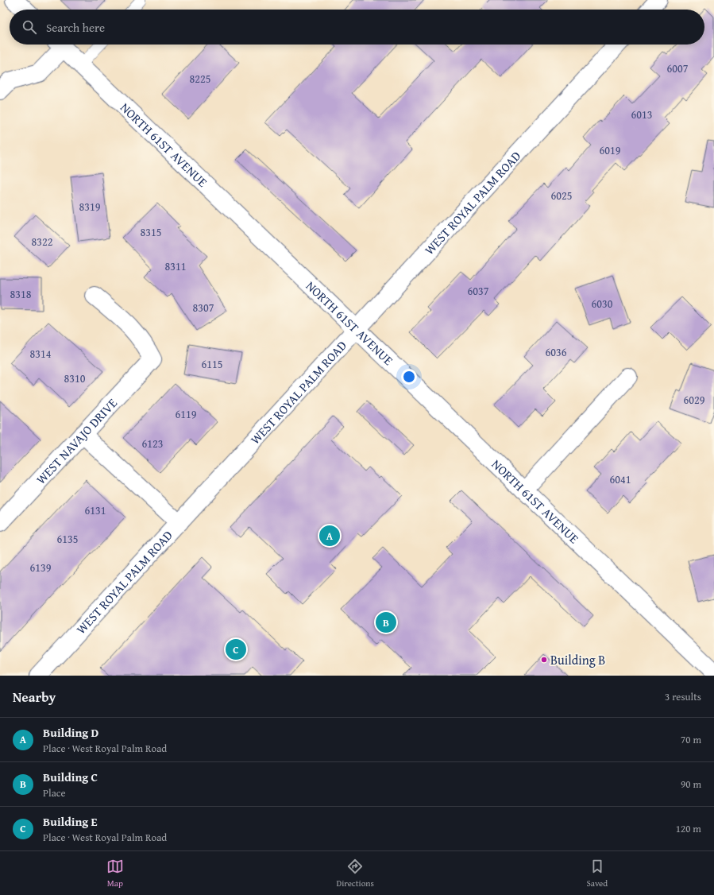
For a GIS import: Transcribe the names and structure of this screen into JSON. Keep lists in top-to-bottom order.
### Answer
{
  "streets": {
    "street": ["NORTH 61ST AVENUE", "WEST ROYAL PALM ROAD", "WEST NAVAJO DRIVE"]
  },
  "crossings": [
    ["NORTH 61ST AVENUE", "WEST ROYAL PALM ROAD"]
  ],
  "places": ["Building B"],
  "house_numbers": [
    "6007",
    "8225",
    "6013",
    "6019",
    "6025",
    "8319",
    "8315",
    "8322",
    "8311",
    "6037",
    "8318",
    "6030",
    "8307",
    "6036",
    "8314",
    "6115",
    "8310",
    "6029",
    "6119",
    "6123",
    "6041",
    "6131",
    "6135",
    "6139"
  ],
  "page": {
    "search": "Search here",
    "pins": ["A", "B", "C"],
    "heading": ["Nearby", "3 results"],
    "list": [
      {
        "mark": "A",
        "name": "Building D",
        "note": "Place · West Royal Palm Road",
        "value": "70 m"
      },
      {
        "mark": "B",
        "name": "Building C",
        "note": "Place",
        "value": "90 m"
      },
      {
        "mark": "C",
        "name": "Building E",
        "note": "Place · West Royal Palm Road",
        "value": "120 m"
      }
    ],
    "nav": ["Map", "Directions", "Saved"]
  }
}
